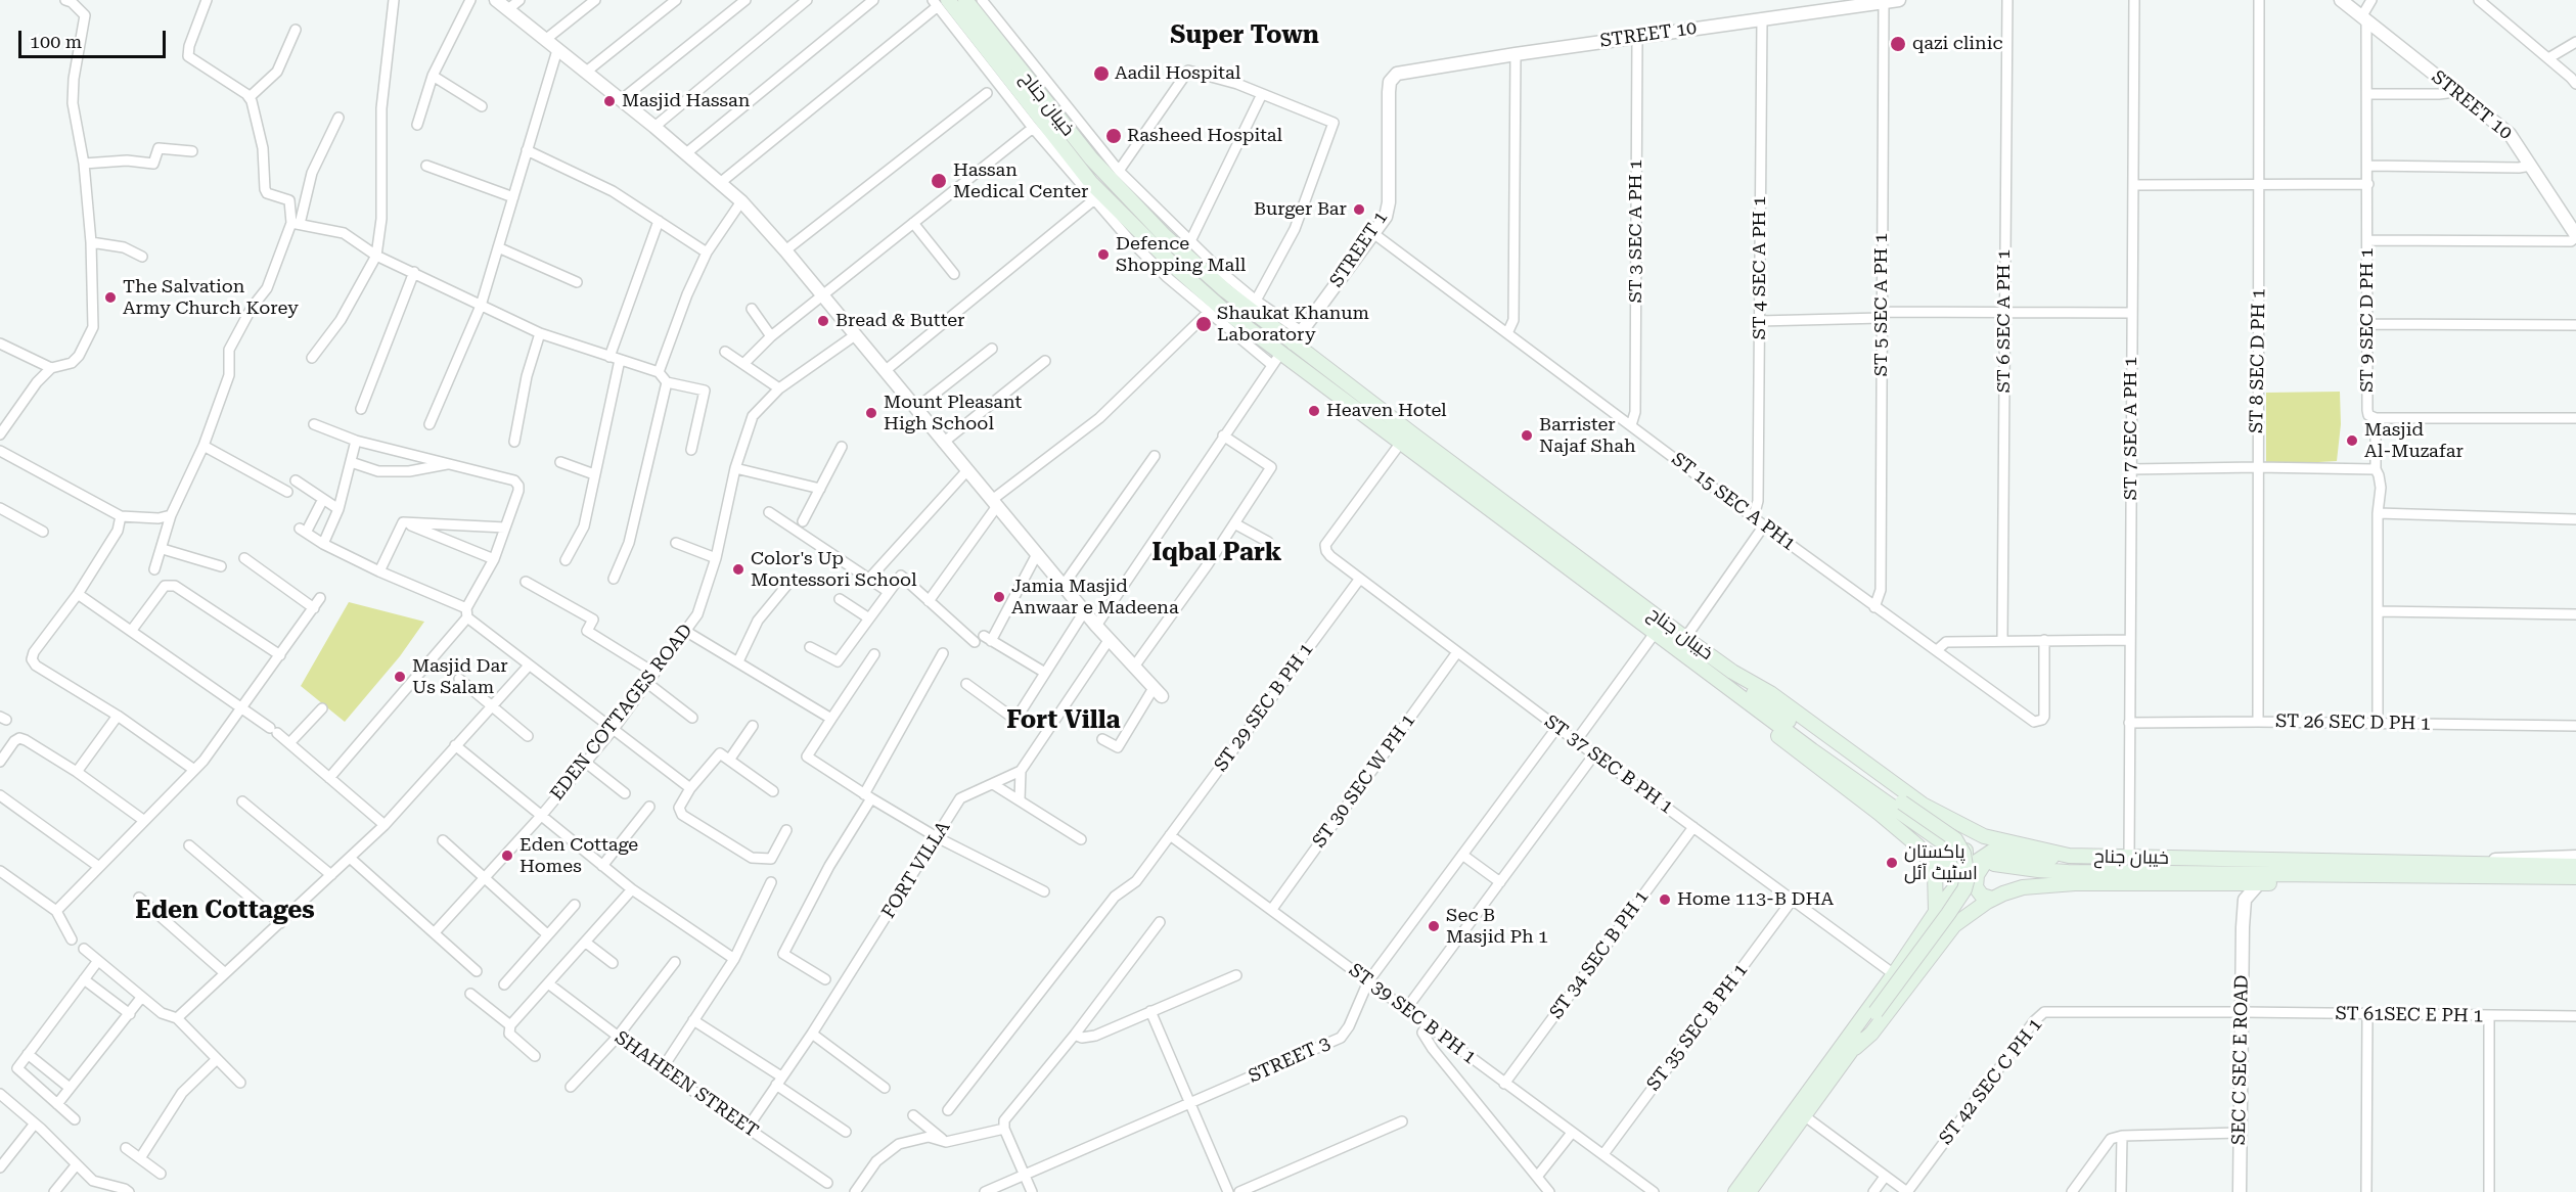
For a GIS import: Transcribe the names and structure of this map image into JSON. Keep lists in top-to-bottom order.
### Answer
{
  "streets": {
    "main road": ["خیبان جناح"],
    "street": [
      "STREET 10",
      "ST 3 SEC A PH 1",
      "STREET 1",
      "ST 4 SEC A PH 1",
      "ST 5 SEC A PH 1",
      "ST 9 SEC D PH 1",
      "ST 6 SEC A PH 1",
      "ST 8 SEC D PH 1",
      "ST 7 SEC A PH 1",
      "ST 15 SEC A PH1",
      "ST 29 SEC B PH 1",
      "EDEN COTTAGES ROAD",
      "ST 26 SEC D PH 1",
      "ST 37 SEC B PH 1",
      "ST 30 SEC W PH 1",
      "FORT VILLA",
      "ST 34 SEC B PH 1",
      "ST 39 SEC B PH 1",
      "ST 61SEC E PH 1",
      "ST 35 SEC B PH 1",
      "STREET 3",
      "SEC C SEC E ROAD",
      "ST 42 SEC C PH 1",
      "SHAHEEN STREET"
    ]
  },
  "crossings": [
    ["STREET 10", "ST 3 SEC A PH 1"],
    ["STREET 10", "STREET 1"],
    ["STREET 10", "ST 4 SEC A PH 1"],
    ["STREET 10", "ST 5 SEC A PH 1"],
    ["STREET 10", "ST 9 SEC D PH 1"],
    ["خیبان جناح", "STREET 1"],
    ["خیبان جناح", "ST 7 SEC A PH 1"],
    ["خیبان جناح", "ST 37 SEC B PH 1"],
    ["ST 3 SEC A PH 1", "ST 15 SEC A PH1"],
    ["STREET 1", "ST 15 SEC A PH1"],
    ["ST 4 SEC A PH 1", "ST 15 SEC A PH1"],
    ["ST 5 SEC A PH 1", "ST 15 SEC A PH1"],
    ["ST 9 SEC D PH 1", "ST 26 SEC D PH 1"],
    ["ST 8 SEC D PH 1", "ST 26 SEC D PH 1"],
    ["ST 7 SEC A PH 1", "ST 26 SEC D PH 1"],
    ["ST 29 SEC B PH 1", "ST 37 SEC B PH 1"],
    ["ST 29 SEC B PH 1", "ST 39 SEC B PH 1"],
    ["ST 37 SEC B PH 1", "ST 30 SEC W PH 1"],
    ["ST 37 SEC B PH 1", "ST 34 SEC B PH 1"],
    ["ST 37 SEC B PH 1", "ST 35 SEC B PH 1"],
    ["ST 37 SEC B PH 1", "STREET 3"],
    ["ST 30 SEC W PH 1", "ST 39 SEC B PH 1"],
    ["FORT VILLA", "SHAHEEN STREET"],
    ["ST 34 SEC B PH 1", "ST 39 SEC B PH 1"],
    ["ST 39 SEC B PH 1", "ST 35 SEC B PH 1"],
    ["ST 39 SEC B PH 1", "STREET 3"],
    ["ST 61SEC E PH 1", "SEC C SEC E ROAD"],
    ["ST 61SEC E PH 1", "ST 42 SEC C PH 1"],
    ["SEC C SEC E ROAD", "ST 42 SEC C PH 1"]
  ],
  "districts": [
    "Super Town",
    "Iqbal Park",
    "Fort Villa",
    "Eden Cottages"
  ],
  "places": [
    "qazi clinic",
    "Aadil Hospital",
    "Masjid Hassan",
    "Rasheed Hospital",
    "Hassan Medical Center",
    "Burger Bar",
    "Defence Shopping Mall",
    "The Salvation Army Church Korey",
    "Bread & Butter",
    "Shaukat Khanum Laboratory",
    "Heaven Hotel",
    "Mount Pleasant High School",
    "Barrister Najaf Shah",
    "Masjid Al-Muzafar",
    "Color's Up Montessori School",
    "Jamia Masjid Anwaar e Madeena",
    "Masjid Dar Us Salam",
    "Eden Cottage Homes",
    "پاکستان اسٹیٹ آئل",
    "Home 113-B DHA",
    "Sec B Masjid Ph 1"
  ],
  "scale_bar": "100 m"
}
